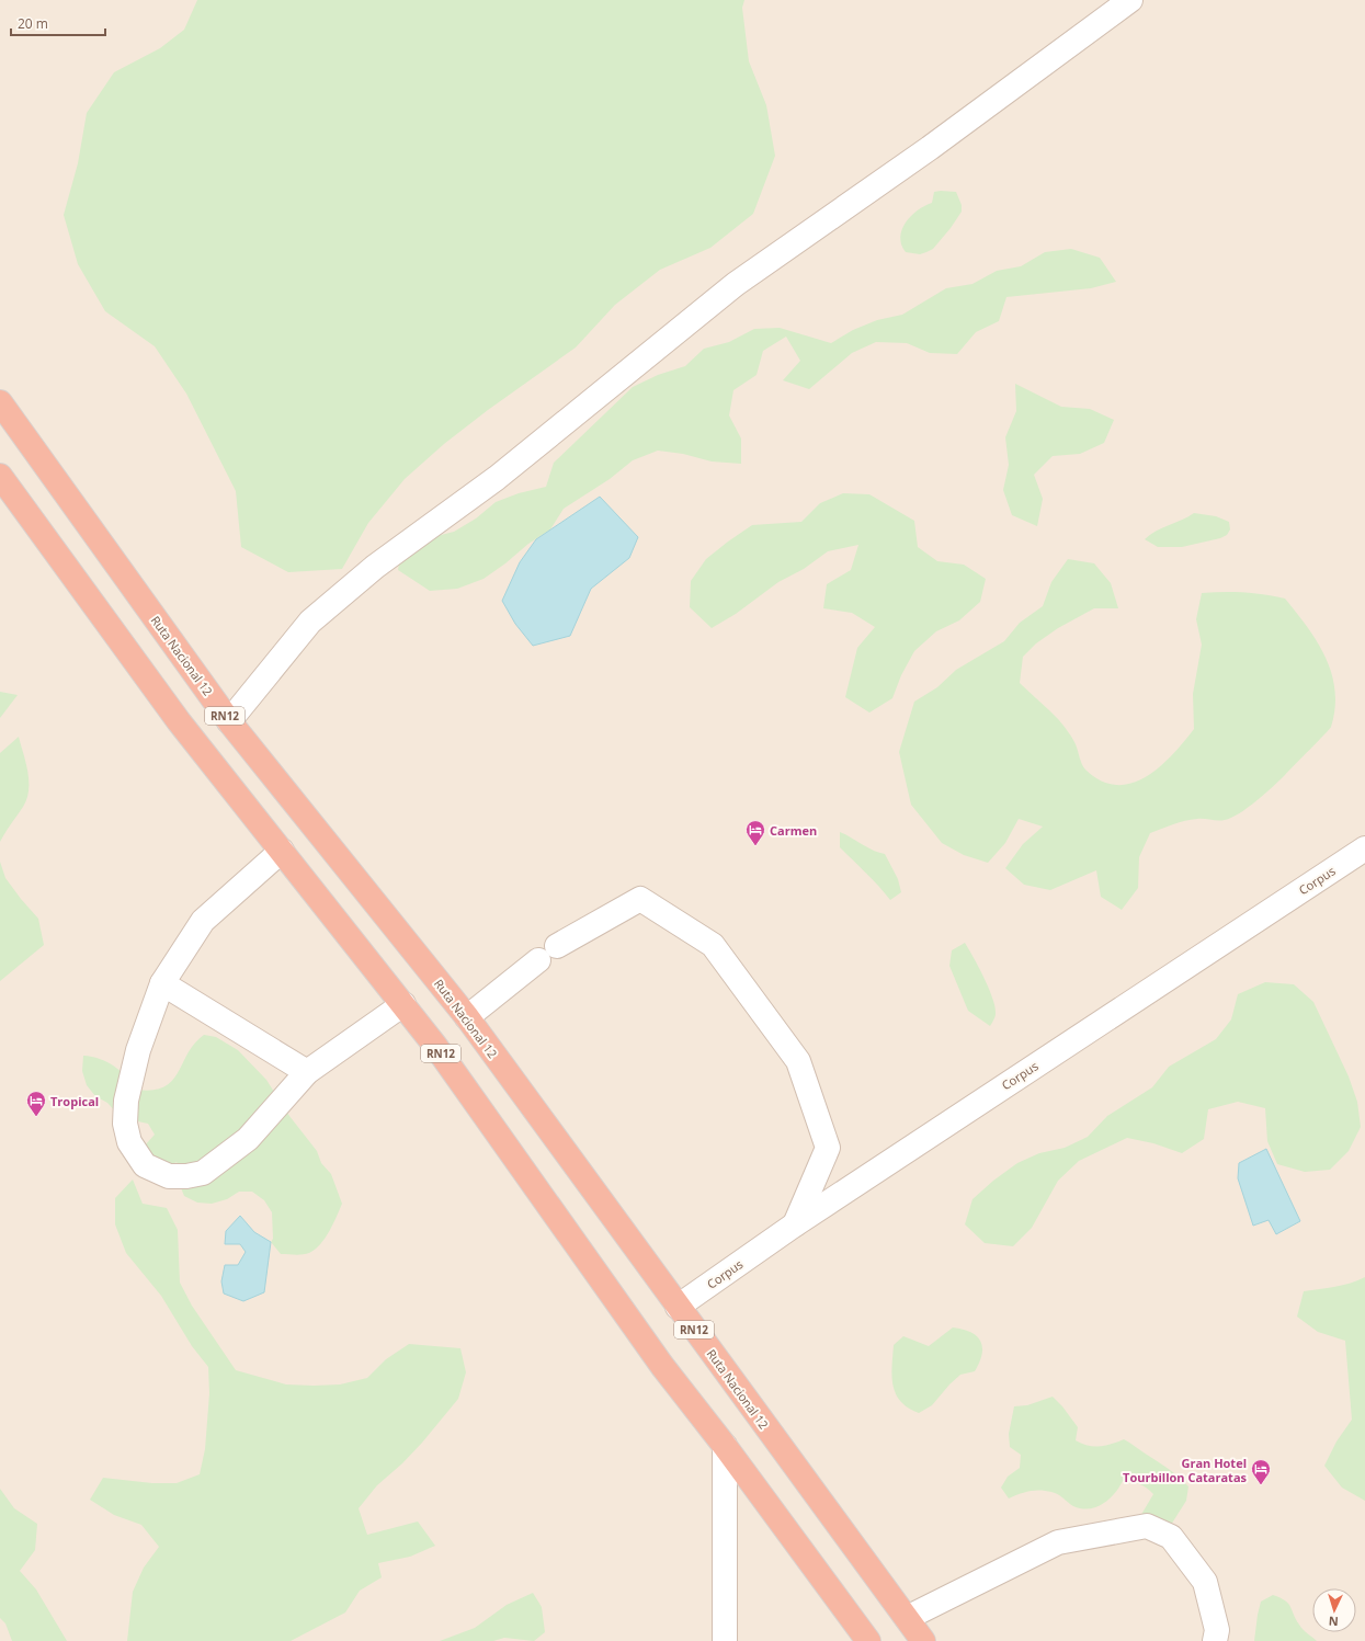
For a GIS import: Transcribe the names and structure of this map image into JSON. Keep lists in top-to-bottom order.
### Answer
{
  "streets": {
    "highway": ["Ruta Nacional 12", "RN12"],
    "street": ["Corpus"]
  },
  "crossings": [
    ["Ruta Nacional 12", "Corpus"]
  ],
  "places": {
    "hotel": ["Carmen", "Tropical", "Gran Hotel Tourbillon Cataratas"]
  },
  "scale_bar": "20 m",
  "north": "bottom"
}
